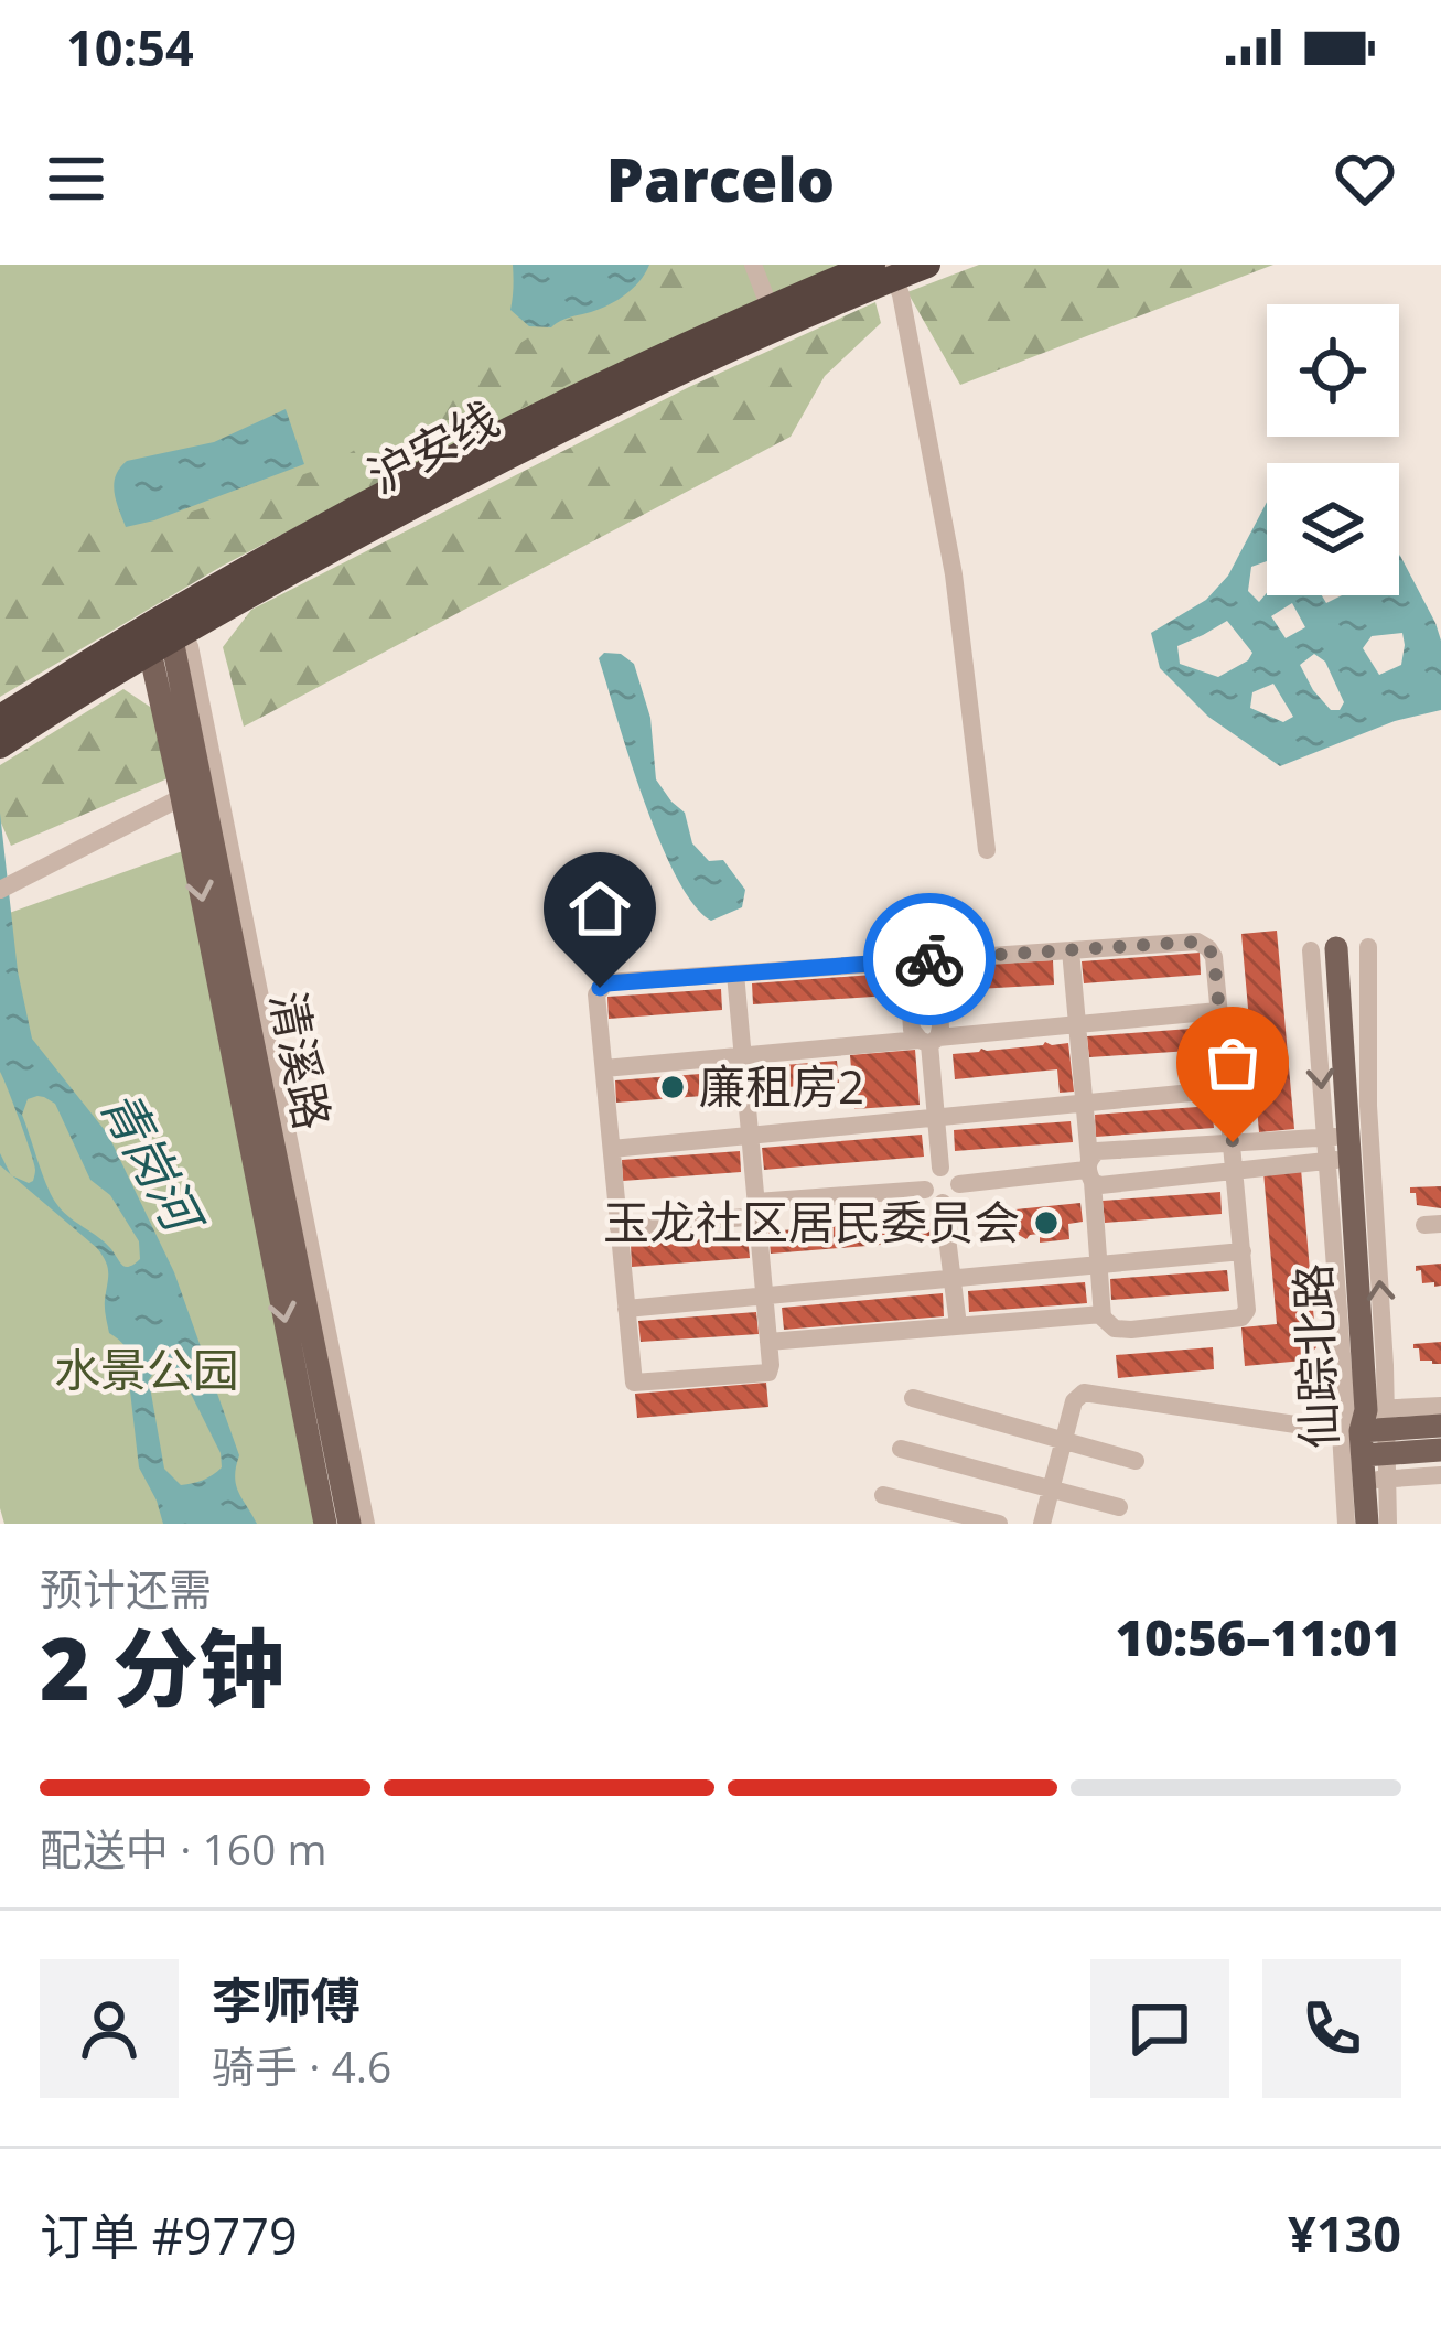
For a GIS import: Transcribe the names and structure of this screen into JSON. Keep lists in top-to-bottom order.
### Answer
{
  "streets": {
    "highway": ["沪安线"],
    "main road": ["清溪路", "仙踪北路"]
  },
  "crossings": [
    ["沪安线", "清溪路"]
  ],
  "water": ["青岗河"],
  "parks": ["水景公园"],
  "places": ["廉租房2", "玉龙社区居民委员会"],
  "page": {
    "status": "10:54",
    "header": "Parcelo",
    "heading": ["2 分钟", "预计还需", "10:56–11:01"],
    "panel": [
      "李师傅",
      "骑手 · 4.6",
      "订单 #9779",
      "¥130"
    ],
    "bar": "配送中 · 160 m"
  }
}
